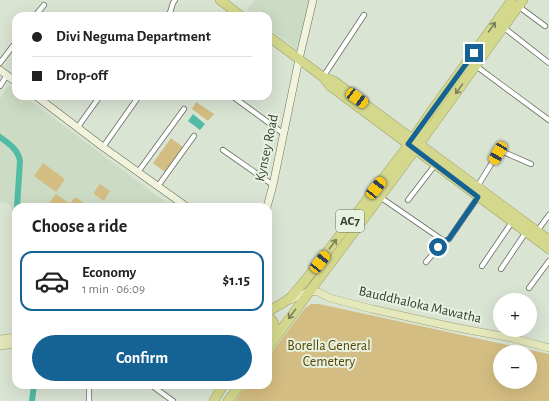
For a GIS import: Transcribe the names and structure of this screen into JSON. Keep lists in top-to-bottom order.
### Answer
{
  "streets": {
    "highway": ["AC7"],
    "main road": ["Bauddhaloka Mawatha"],
    "street": ["Kynsey Road"]
  },
  "crossings": [
    ["AC7", "Bauddhaloka Mawatha"]
  ],
  "parks": ["Borella General Cemetery"],
  "page": {
    "banner": ["Divi Neguma Department", "Drop-off"],
    "heading": "Choose a ride",
    "list": [
      {
        "name": "Economy",
        "note": "1 min · 06:09",
        "value": "$1.15"
      }
    ],
    "map_buttons": ["+", "−"],
    "buttons": "Confirm"
  }
}
